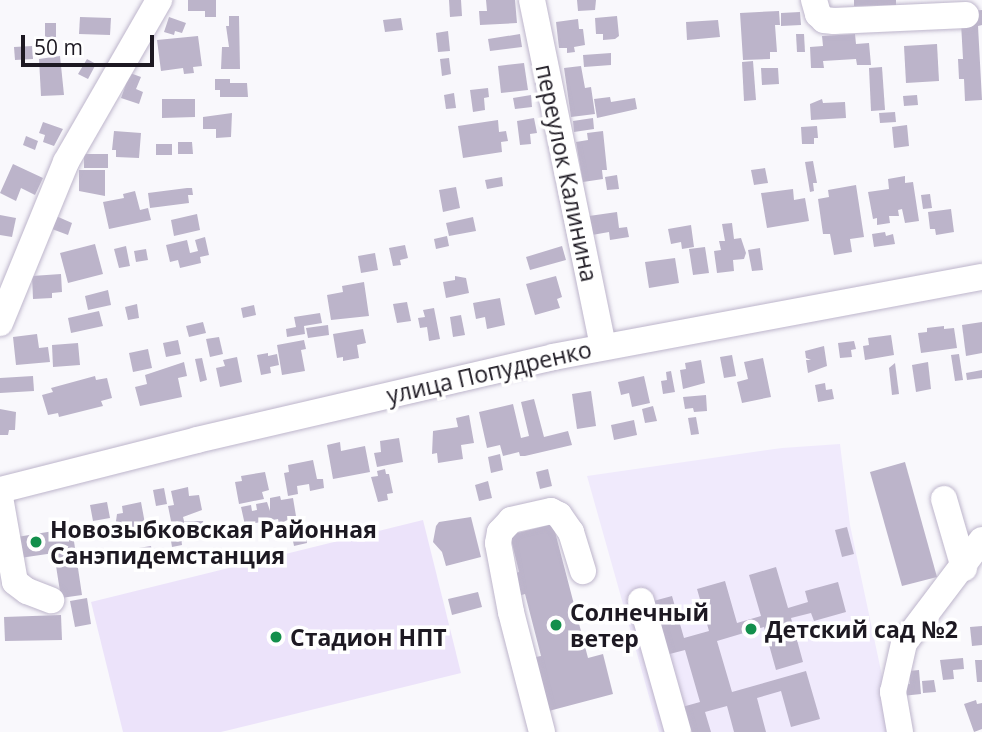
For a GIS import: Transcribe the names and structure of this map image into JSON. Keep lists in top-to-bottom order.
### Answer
{
  "streets": {
    "street": ["переулок Калинина", "улица Попудренко"]
  },
  "crossings": [
    ["переулок Калинина", "улица Попудренко"]
  ],
  "places": [
    "Новозыбковская Районная Санэпидемстанция",
    "Солнечный ветер",
    "Детский сад №2",
    "Стадион НПТ"
  ],
  "scale_bar": "50 m"
}
